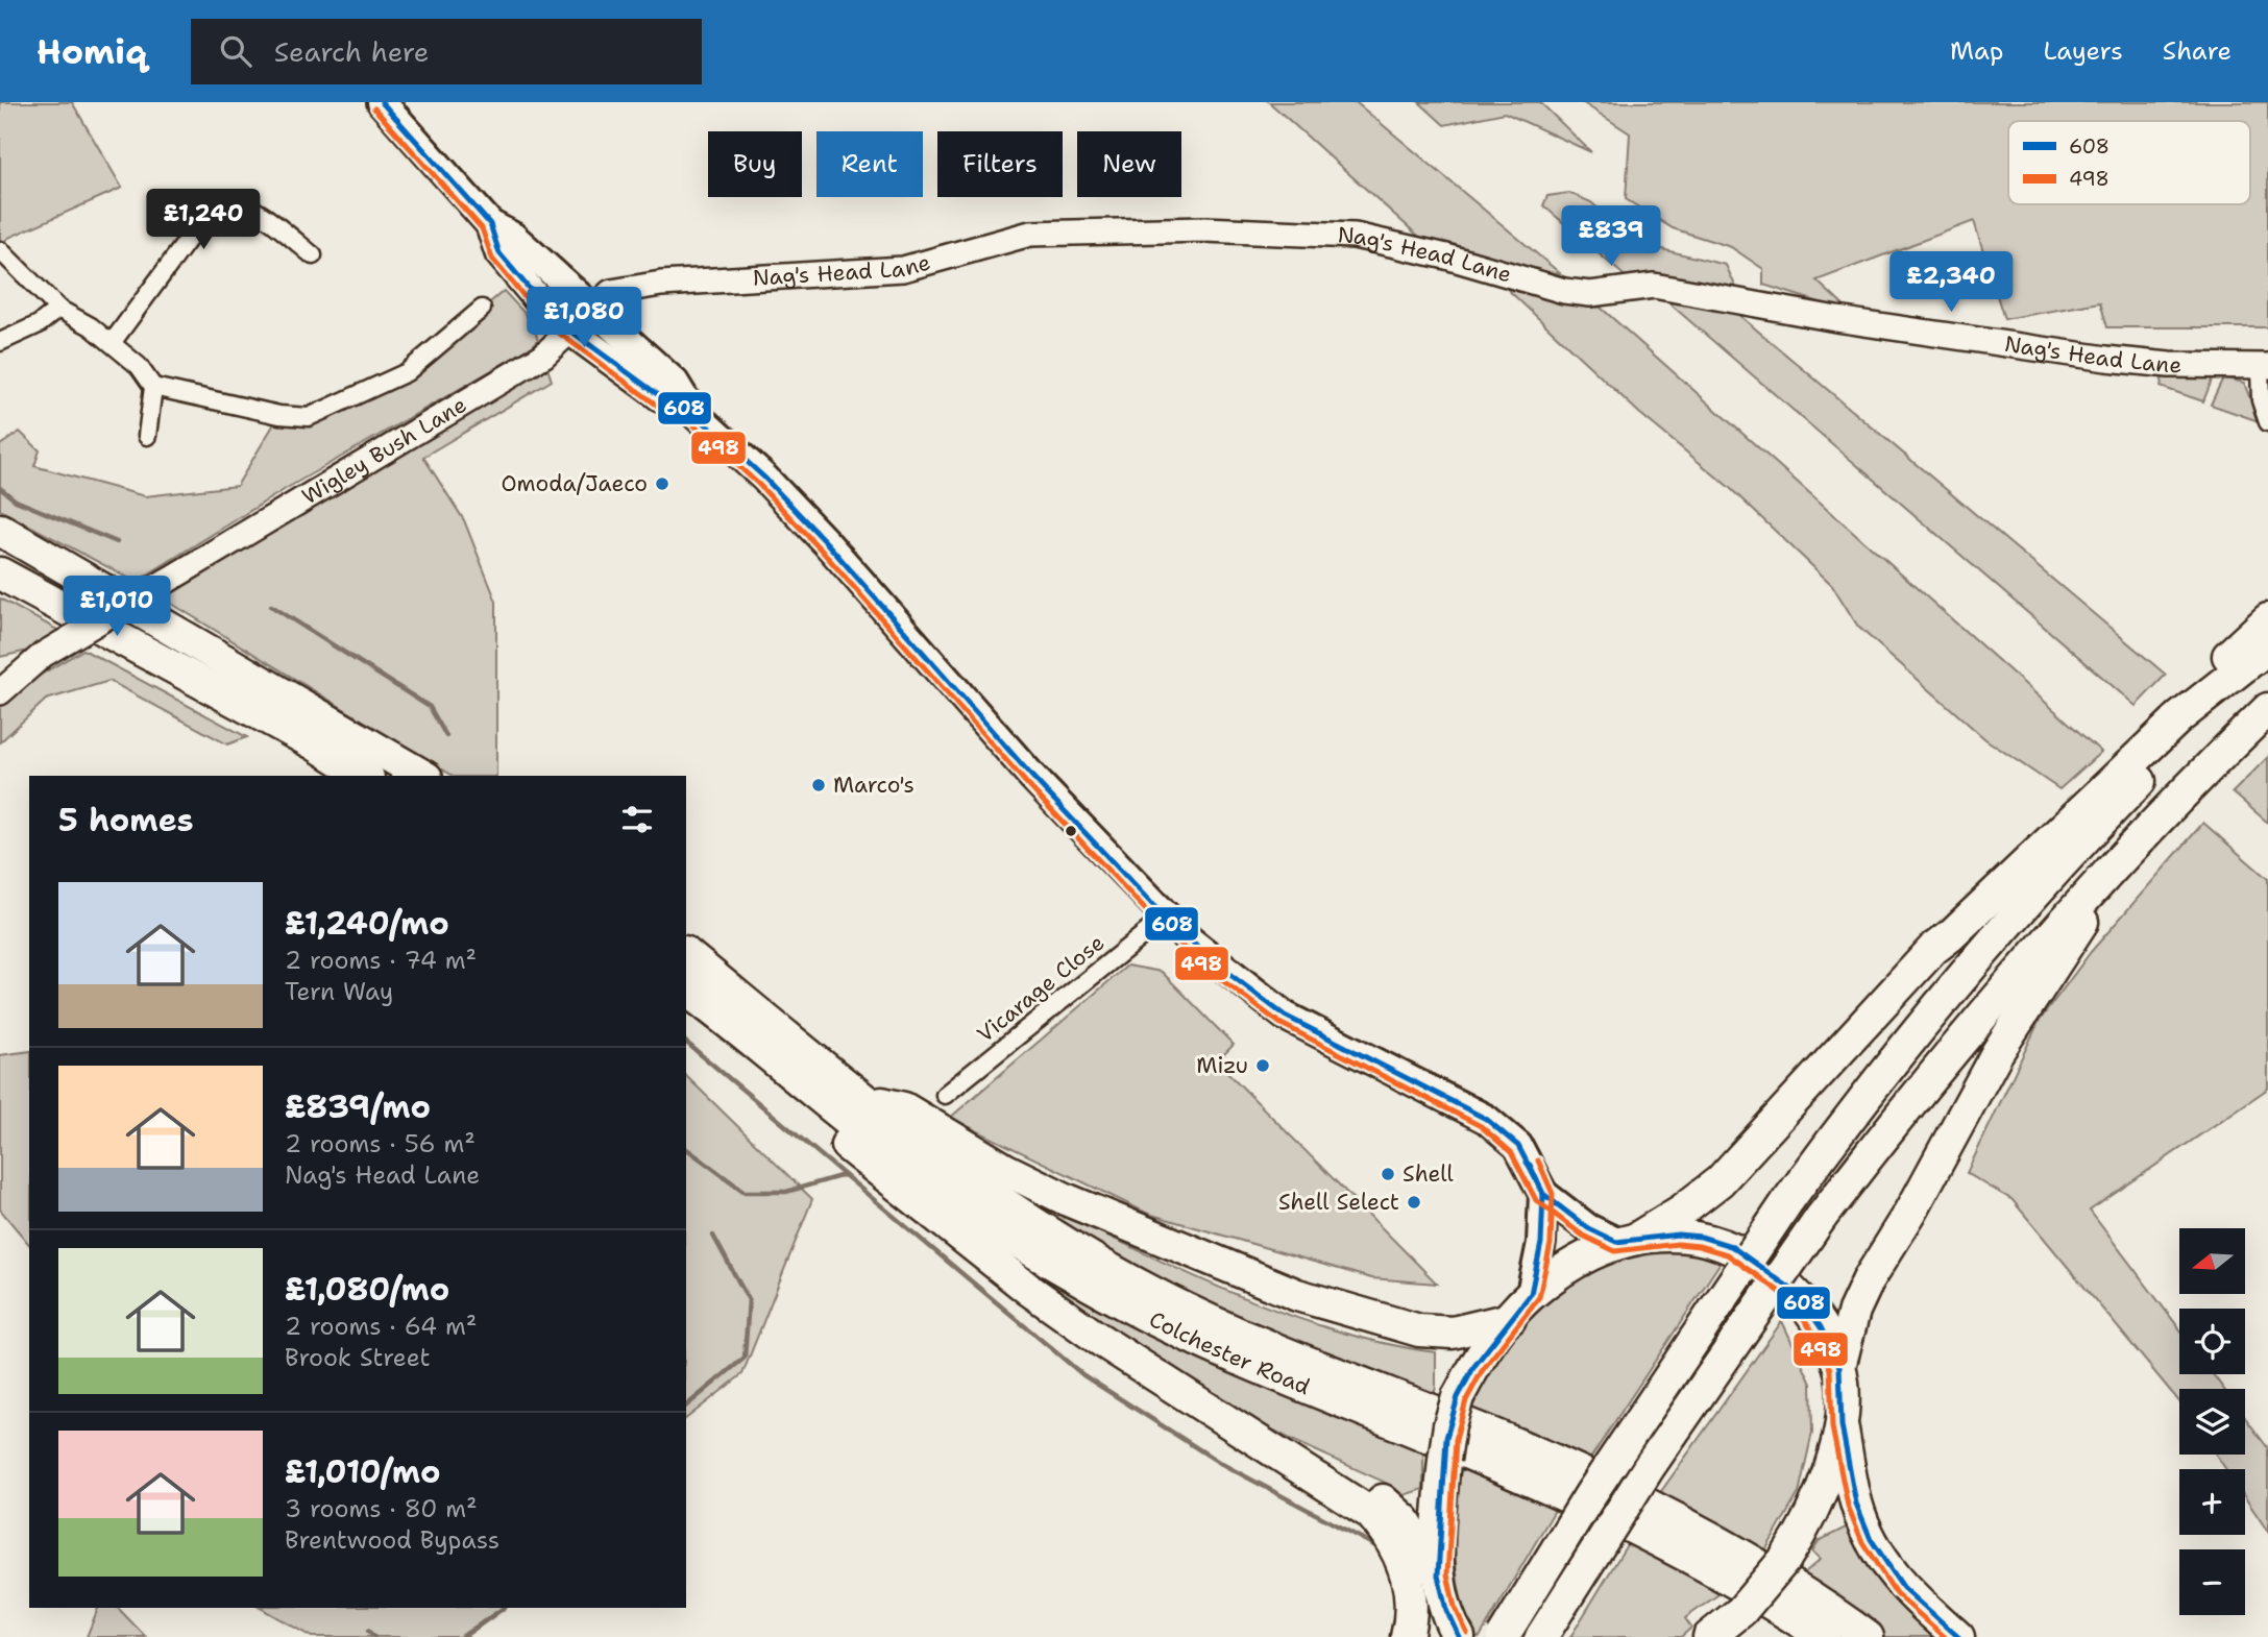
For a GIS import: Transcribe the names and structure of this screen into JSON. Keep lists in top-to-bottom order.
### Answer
{
  "streets": {
    "highway": ["Colchester Road"],
    "street": ["Nag's Head Lane", "Wigley Bush Lane", "Vicarage Close"]
  },
  "crossings": [
    ["Nag's Head Lane", "Wigley Bush Lane"]
  ],
  "places": [
    "Omoda/Jaeco",
    "Marco's",
    "Mizu",
    "Shell",
    "Shell Select"
  ],
  "lines": ["transit line 608", "transit line 498"],
  "legend": ["608", "498"],
  "north": "left",
  "page": {
    "header": "Homiq",
    "search": "Search here",
    "nav": ["Map", "Layers", "Share"],
    "chip": [
      "Buy",
      "Rent",
      "Filters",
      "New"
    ],
    "price": [
      "£1,240",
      "£839",
      "£2,340",
      "£1,080",
      "£1,010"
    ],
    "heading": "5 homes",
    "list": [
      {
        "name": "£1,240/mo",
        "note": "2 rooms · 74 m² · Tern Way"
      },
      {
        "name": "£839/mo",
        "note": "2 rooms · 56 m² · Nag's Head Lane"
      },
      {
        "name": "£1,080/mo",
        "note": "2 rooms · 64 m² · Brook Street"
      },
      {
        "name": "£1,010/mo",
        "note": "3 rooms · 80 m² · Brentwood Bypass"
      }
    ],
    "map_buttons": ["+", "−"]
  }
}
